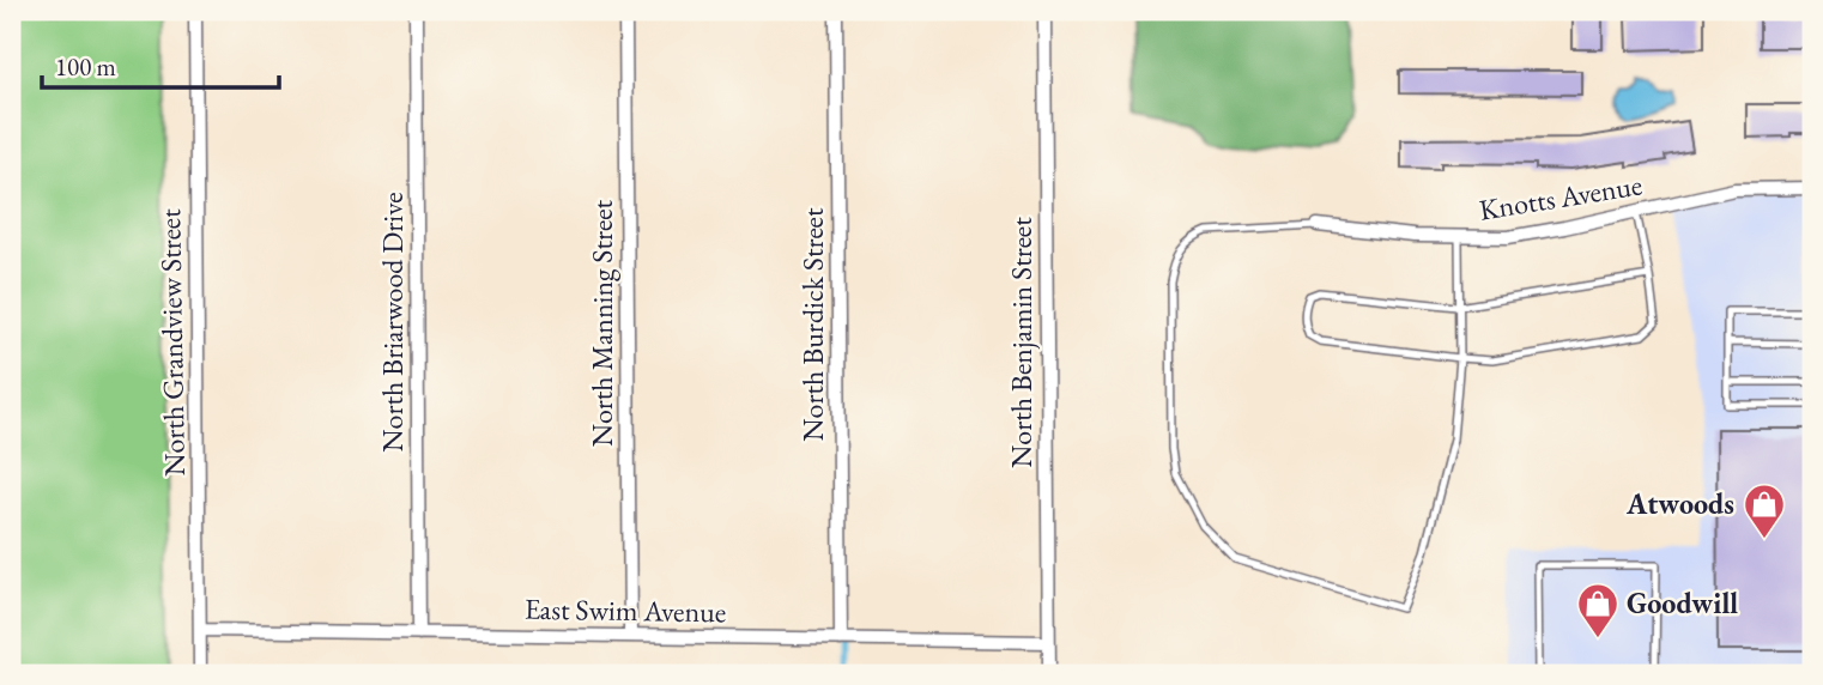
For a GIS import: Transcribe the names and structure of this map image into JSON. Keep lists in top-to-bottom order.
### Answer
{
  "streets": {
    "street": [
      "Knotts Avenue",
      "North Briarwood Drive",
      "North Manning Street",
      "North Burdick Street",
      "North Grandview Street",
      "North Benjamin Street",
      "East Swim Avenue"
    ]
  },
  "crossings": [
    ["North Briarwood Drive", "East Swim Avenue"],
    ["North Manning Street", "East Swim Avenue"],
    ["North Burdick Street", "East Swim Avenue"],
    ["North Grandview Street", "East Swim Avenue"],
    ["North Benjamin Street", "East Swim Avenue"]
  ],
  "places": {
    "shop": ["Atwoods", "Goodwill"]
  },
  "scale_bar": "100 m"
}
